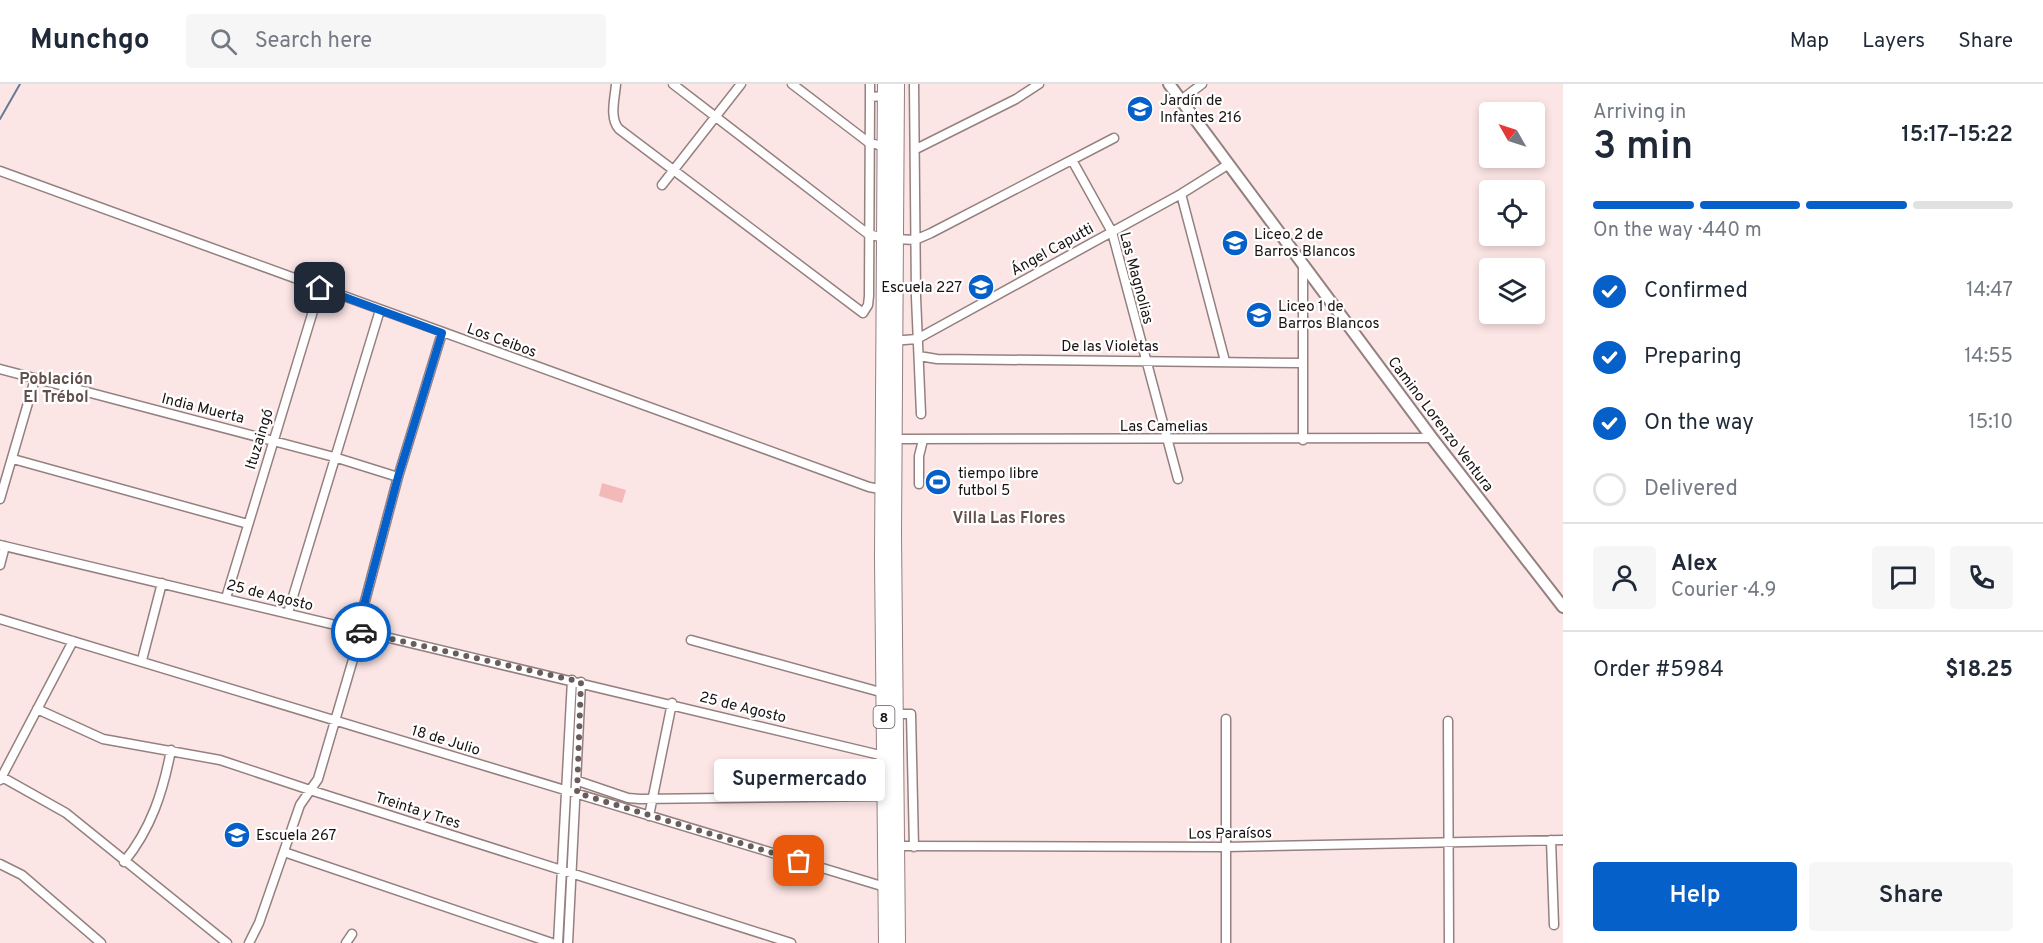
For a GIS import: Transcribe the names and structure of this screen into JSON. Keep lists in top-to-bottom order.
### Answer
{
  "streets": {
    "highway": ["8"],
    "street": [
      "Ángel Caputti",
      "Las Magnolias",
      "Los Ceibos",
      "De las Violetas",
      "India Muerta",
      "Camino Lorenzo Ventura",
      "Las Camelias",
      "Ituzaingó",
      "25 de Agosto",
      "18 de Julio",
      "Treinta y Tres",
      "Los Paraísos"
    ]
  },
  "crossings": [
    ["Ángel Caputti", "Las Magnolias"],
    ["Ángel Caputti", "Camino Lorenzo Ventura"],
    ["Ángel Caputti", "8"],
    ["Las Magnolias", "De las Violetas"],
    ["Las Magnolias", "Las Camelias"],
    ["Los Ceibos", "Ituzaingó"],
    ["Los Ceibos", "8"],
    ["India Muerta", "Ituzaingó"],
    ["Camino Lorenzo Ventura", "Las Camelias"],
    ["Las Camelias", "8"],
    ["Ituzaingó", "25 de Agosto"],
    ["25 de Agosto", "8"],
    ["8", "18 de Julio"],
    ["8", "Los Paraísos"]
  ],
  "districts": ["Población El Trébol", "Villa Las Flores"],
  "places": {
    "school or university": [
      "Jardín de Infantes 216",
      "Liceo 2 de Barros Blancos",
      "Escuela 227",
      "Liceo 1 de Barros Blancos",
      "Escuela 267"
    ],
    "sports": ["tiempo libre futbol 5"],
    "other": ["Supermercado"]
  },
  "north": "top left",
  "page": {
    "header": "Munchgo",
    "search": "Search here",
    "nav": ["Map", "Layers", "Share"],
    "heading": ["3 min", "Arriving in", "15:17–15:22"],
    "panel": [
      "Alex",
      "Courier · 4.9",
      "Order #5984",
      "$18.25"
    ],
    "bar": "On the way · 440 m",
    "list": [
      ["Confirmed", "14:47"],
      ["Preparing", "14:55"],
      ["On the way", "15:10"],
      "Delivered"
    ],
    "bubble": "Supermercado",
    "buttons": ["Help", "Share"]
  }
}
